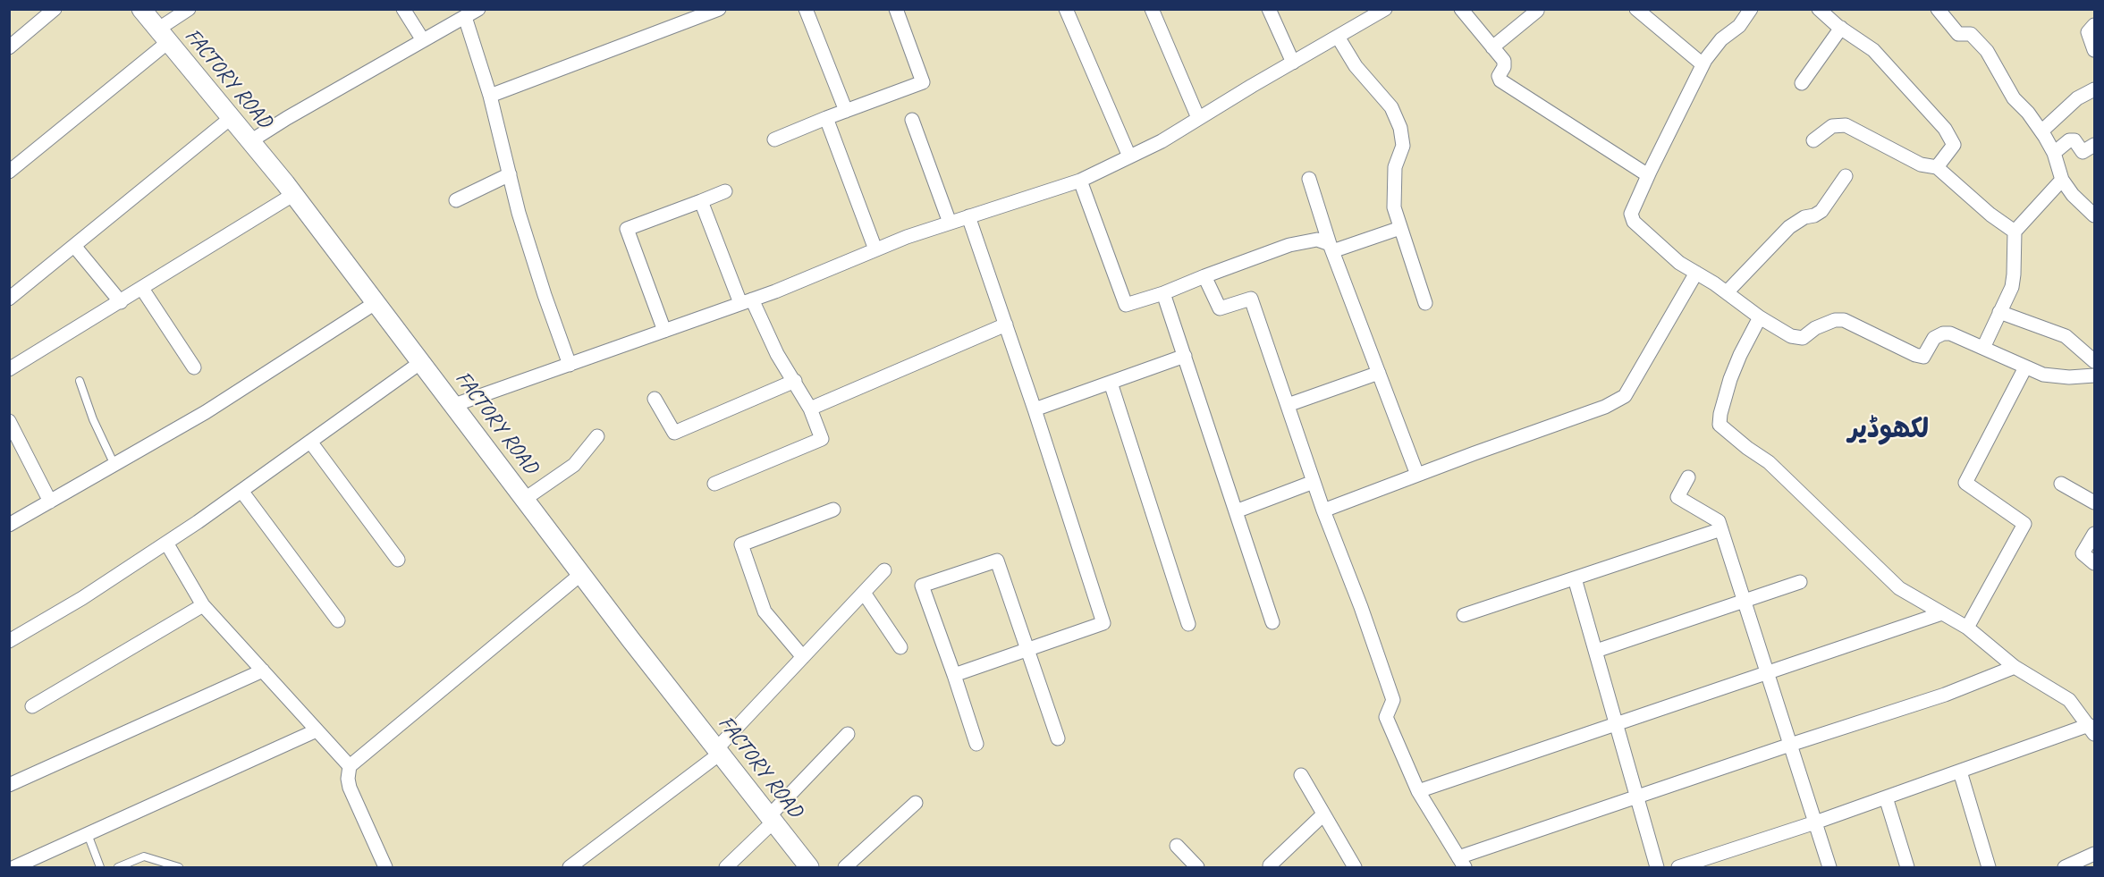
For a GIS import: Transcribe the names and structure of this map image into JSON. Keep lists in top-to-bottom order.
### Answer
{
  "streets": {
    "main road": ["FACTORY ROAD"]
  },
  "districts": ["لکھوڈیر"]
}
